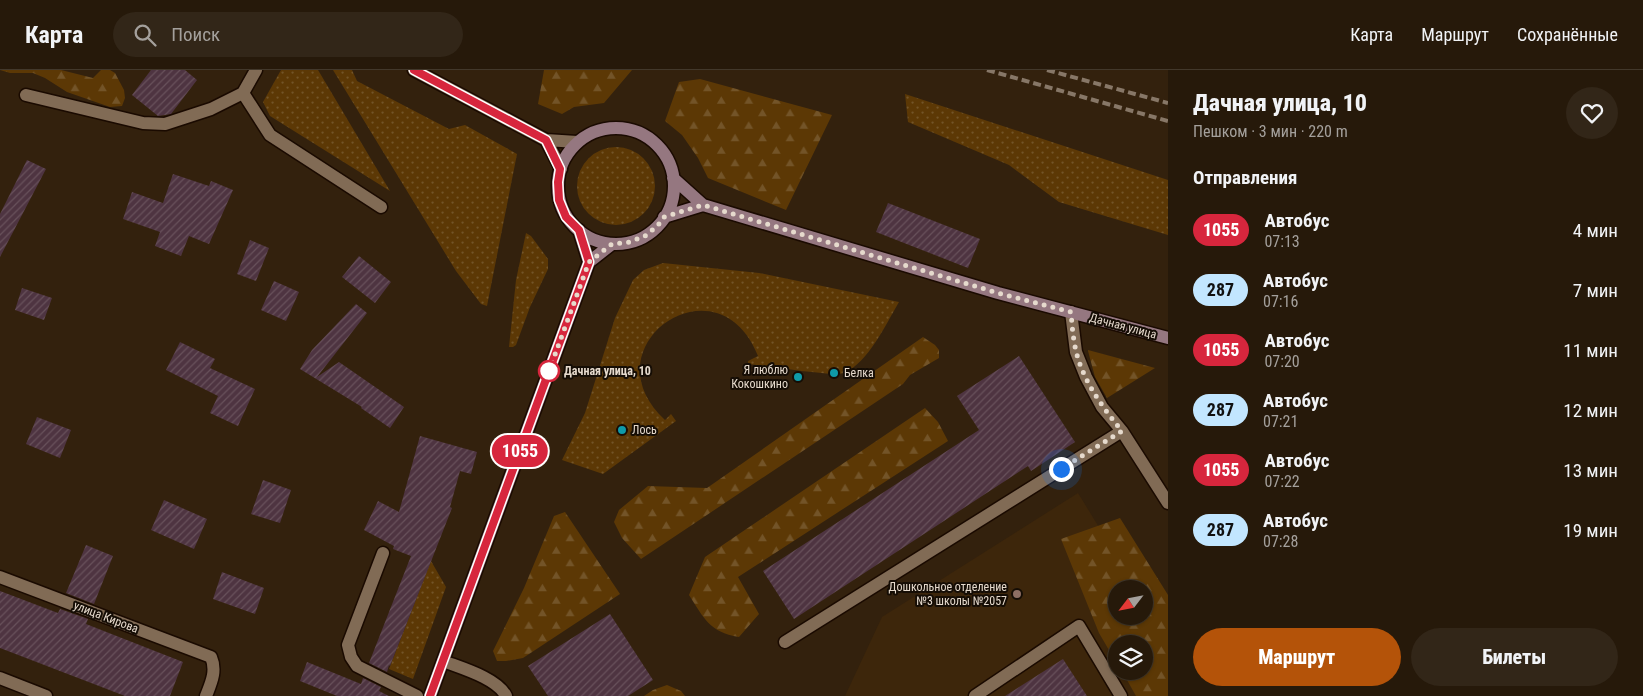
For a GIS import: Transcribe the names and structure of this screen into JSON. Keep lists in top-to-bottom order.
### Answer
{
  "streets": {
    "street": ["Дачная улица", "улица Кирова"]
  },
  "places": [
    "Дачная улица, 10",
    "Белка",
    "Я люблю Кокошкино",
    "Лось",
    "Дошкольное отделение №3 школы №2057"
  ],
  "lines": ["bus line 1055"],
  "north": "bottom left",
  "page": {
    "header": "Карта",
    "search": "Поиск",
    "nav": ["Карта", "Маршрут", "Сохранённые"],
    "on_map": "1055",
    "heading": [
      ["Дачная улица, 10", "Пешком · 3 мин · 220 m"],
      "Отправления"
    ],
    "list": [
      {
        "mark": "1055",
        "name": "Автобус",
        "note": "07:13",
        "value": "4 мин"
      },
      {
        "mark": "287",
        "name": "Автобус",
        "note": "07:16",
        "value": "7 мин"
      },
      {
        "mark": "1055",
        "name": "Автобус",
        "note": "07:20",
        "value": "11 мин"
      },
      {
        "mark": "287",
        "name": "Автобус",
        "note": "07:21",
        "value": "12 мин"
      },
      {
        "mark": "1055",
        "name": "Автобус",
        "note": "07:22",
        "value": "13 мин"
      },
      {
        "mark": "287",
        "name": "Автобус",
        "note": "07:28",
        "value": "19 мин"
      }
    ],
    "buttons": ["Маршрут", "Билеты"]
  }
}
